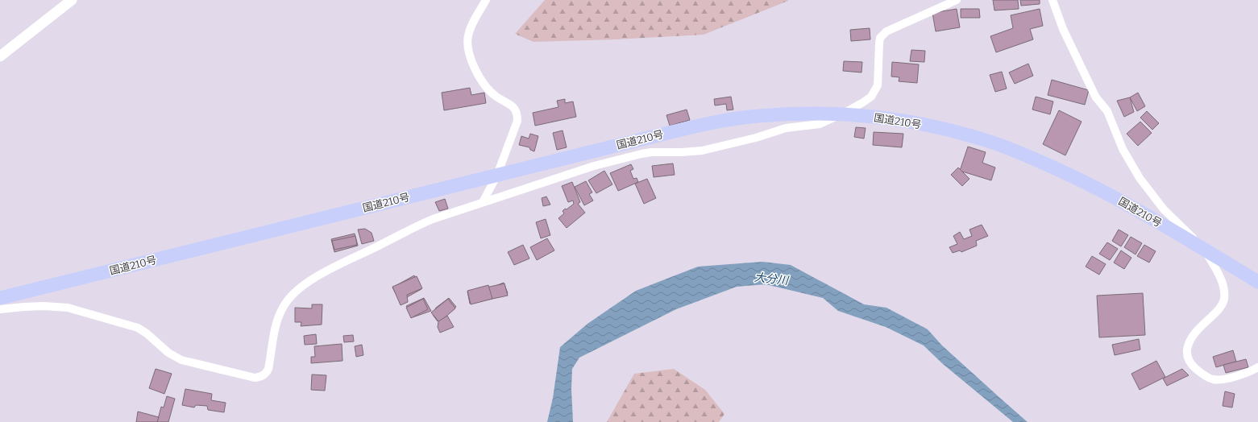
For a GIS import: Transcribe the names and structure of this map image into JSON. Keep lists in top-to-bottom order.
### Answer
{
  "streets": {
    "highway": ["国道210号"]
  },
  "water": ["大分川"]
}
